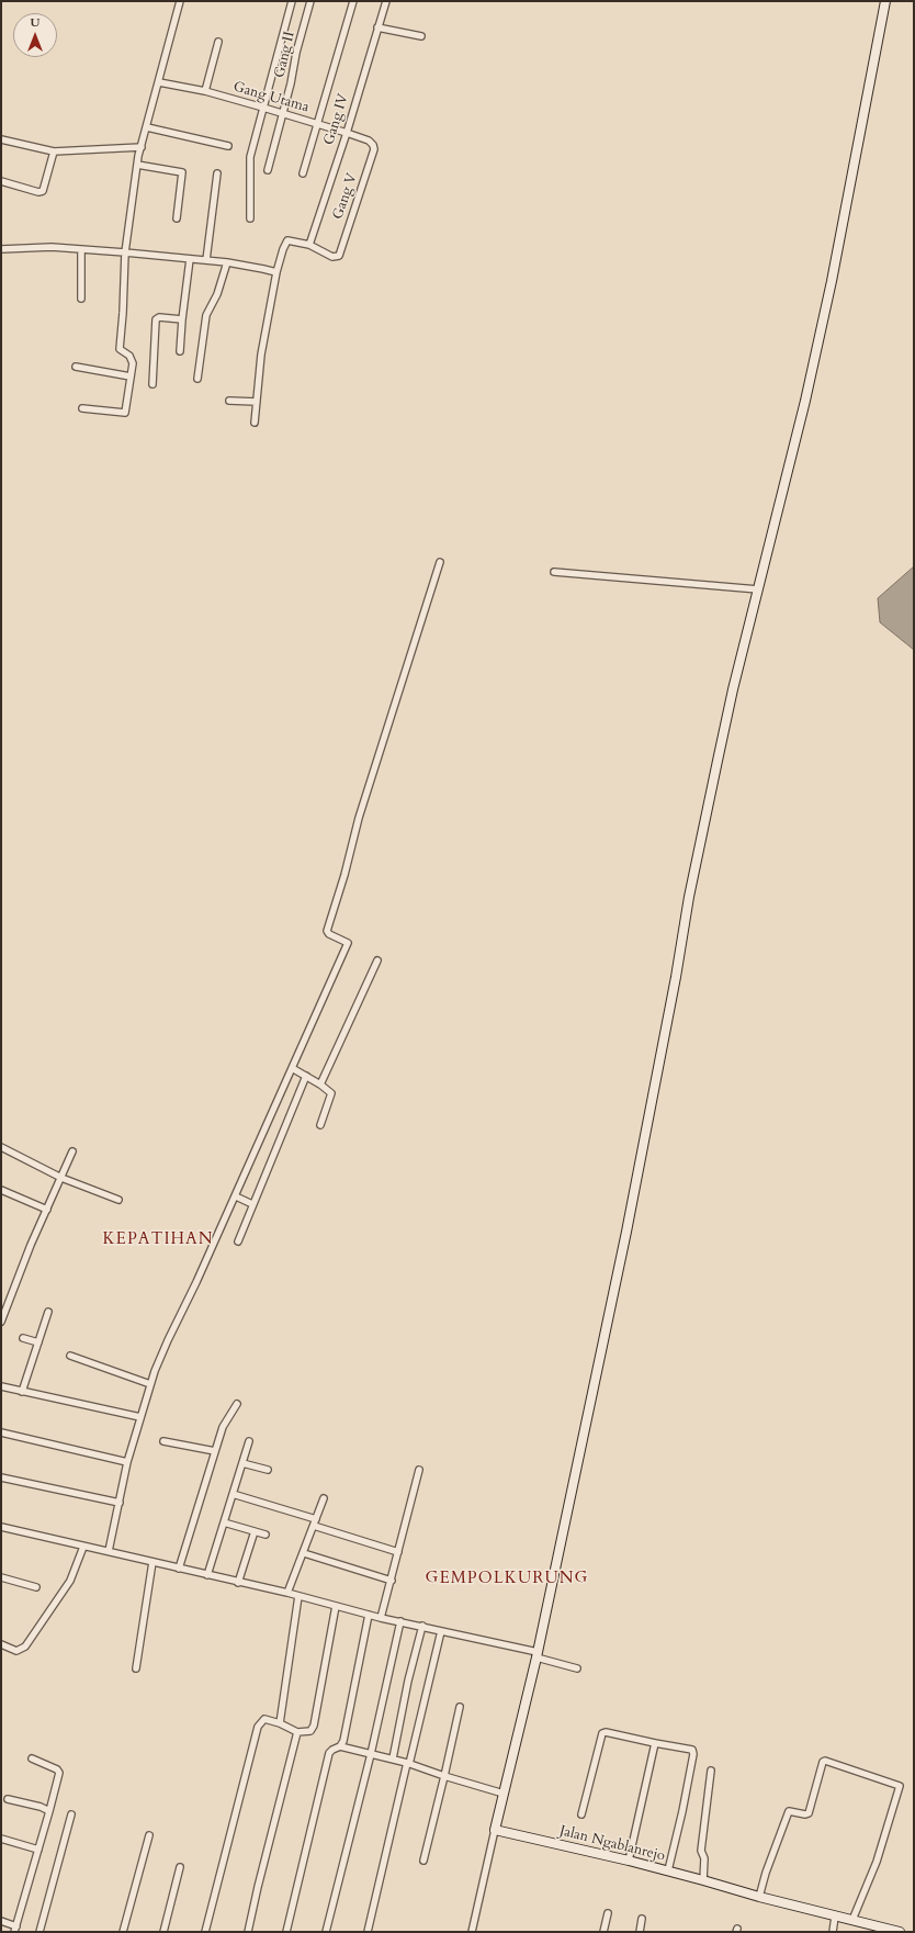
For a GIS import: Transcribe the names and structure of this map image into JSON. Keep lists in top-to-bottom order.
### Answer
{
  "streets": {
    "street": [
      "Gang II",
      "Gang Utama",
      "Gang IV",
      "Gang V",
      "Jalan Ngablanrejo"
    ]
  },
  "crossings": [
    ["Gang II", "Gang Utama"],
    ["Gang Utama", "Gang IV"],
    ["Gang Utama", "Gang V"],
    ["Gang IV", "Gang V"]
  ],
  "districts": ["KEPATIHAN", "GEMPOLKURUNG"],
  "north": "top"
}
